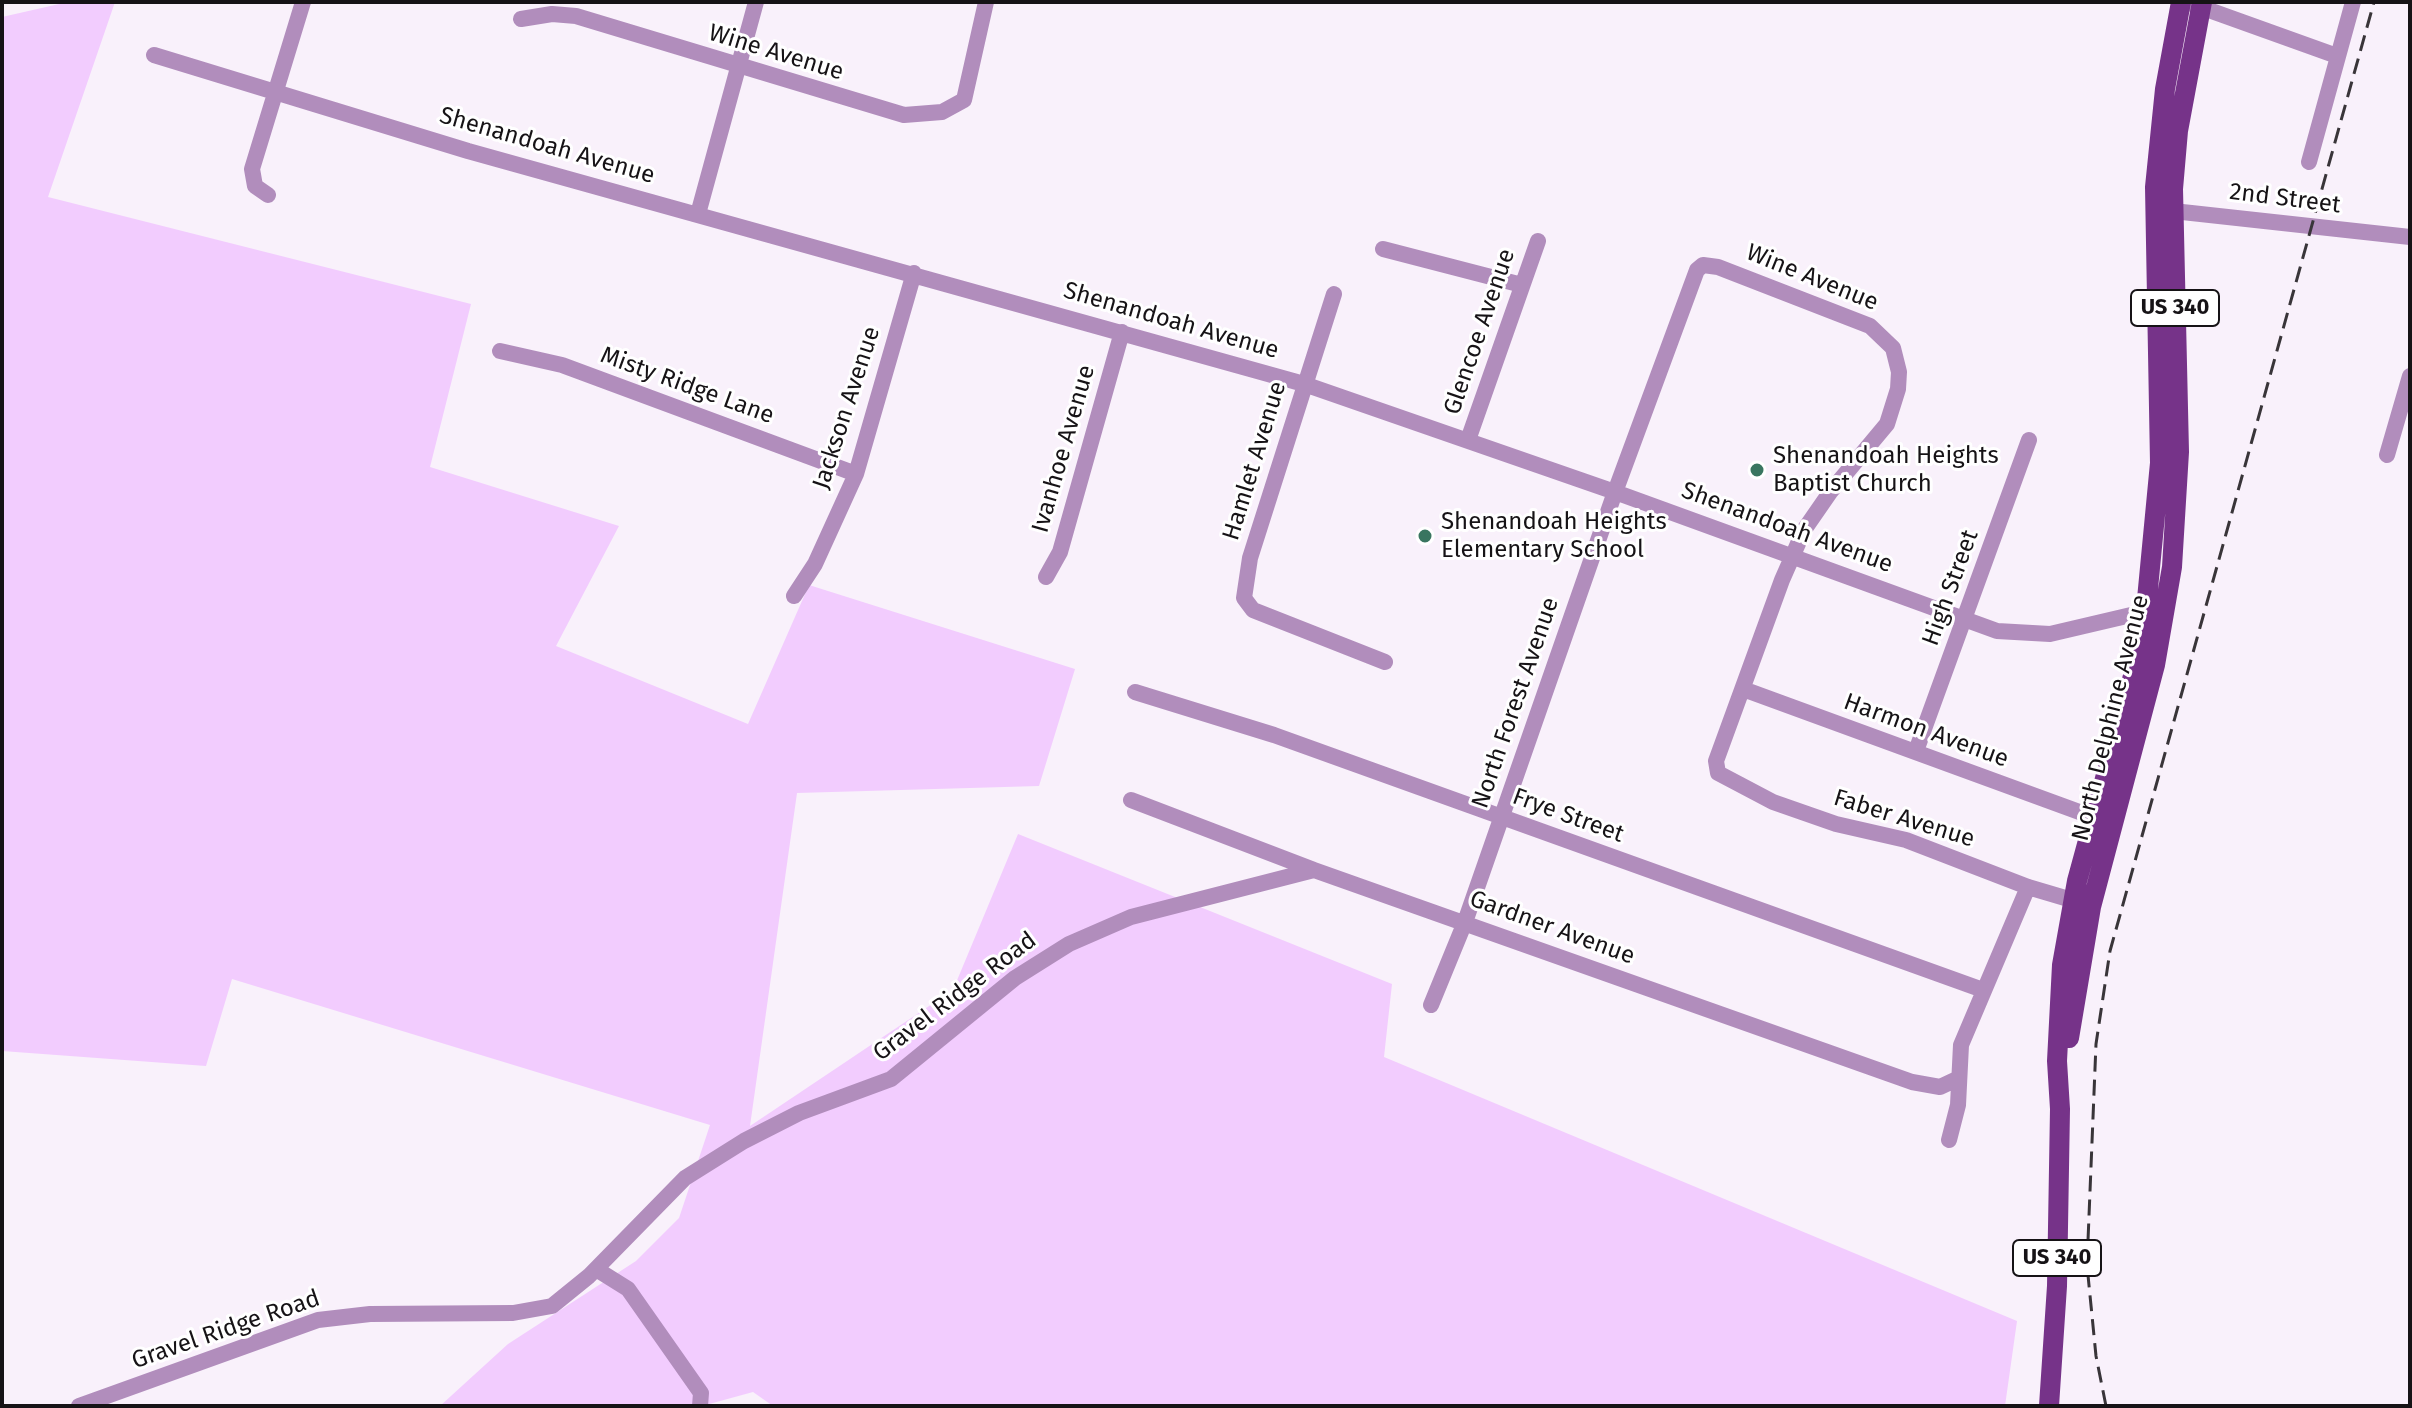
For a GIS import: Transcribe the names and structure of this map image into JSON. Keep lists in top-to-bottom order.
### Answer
{
  "streets": {
    "main road": ["US 340", "North Delphine Avenue"],
    "street": [
      "Wine Avenue",
      "Shenandoah Avenue",
      "2nd Street",
      "Glencoe Avenue",
      "Misty Ridge Lane",
      "Jackson Avenue",
      "Ivanhoe Avenue",
      "Hamlet Avenue",
      "High Street",
      "North Forest Avenue",
      "Harmon Avenue",
      "Frye Street",
      "Faber Avenue",
      "Gardner Avenue",
      "Gravel Ridge Road"
    ]
  },
  "crossings": [
    ["Wine Avenue", "Shenandoah Avenue"],
    ["Wine Avenue", "North Forest Avenue"],
    ["Shenandoah Avenue", "Glencoe Avenue"],
    ["Shenandoah Avenue", "Jackson Avenue"],
    ["Shenandoah Avenue", "Ivanhoe Avenue"],
    ["Shenandoah Avenue", "Hamlet Avenue"],
    ["Shenandoah Avenue", "High Street"],
    ["Shenandoah Avenue", "North Forest Avenue"],
    ["Shenandoah Avenue", "North Delphine Avenue"],
    ["2nd Street", "North Delphine Avenue"],
    ["Misty Ridge Lane", "Jackson Avenue"],
    ["High Street", "Harmon Avenue"],
    ["North Forest Avenue", "Frye Street"],
    ["North Forest Avenue", "Gardner Avenue"],
    ["North Delphine Avenue", "Harmon Avenue"],
    ["North Delphine Avenue", "Faber Avenue"],
    ["Harmon Avenue", "Faber Avenue"],
    ["Gardner Avenue", "Gravel Ridge Road"]
  ],
  "places": ["Shenandoah Heights Baptist Church", "Shenandoah Heights Elementary School"]
}
